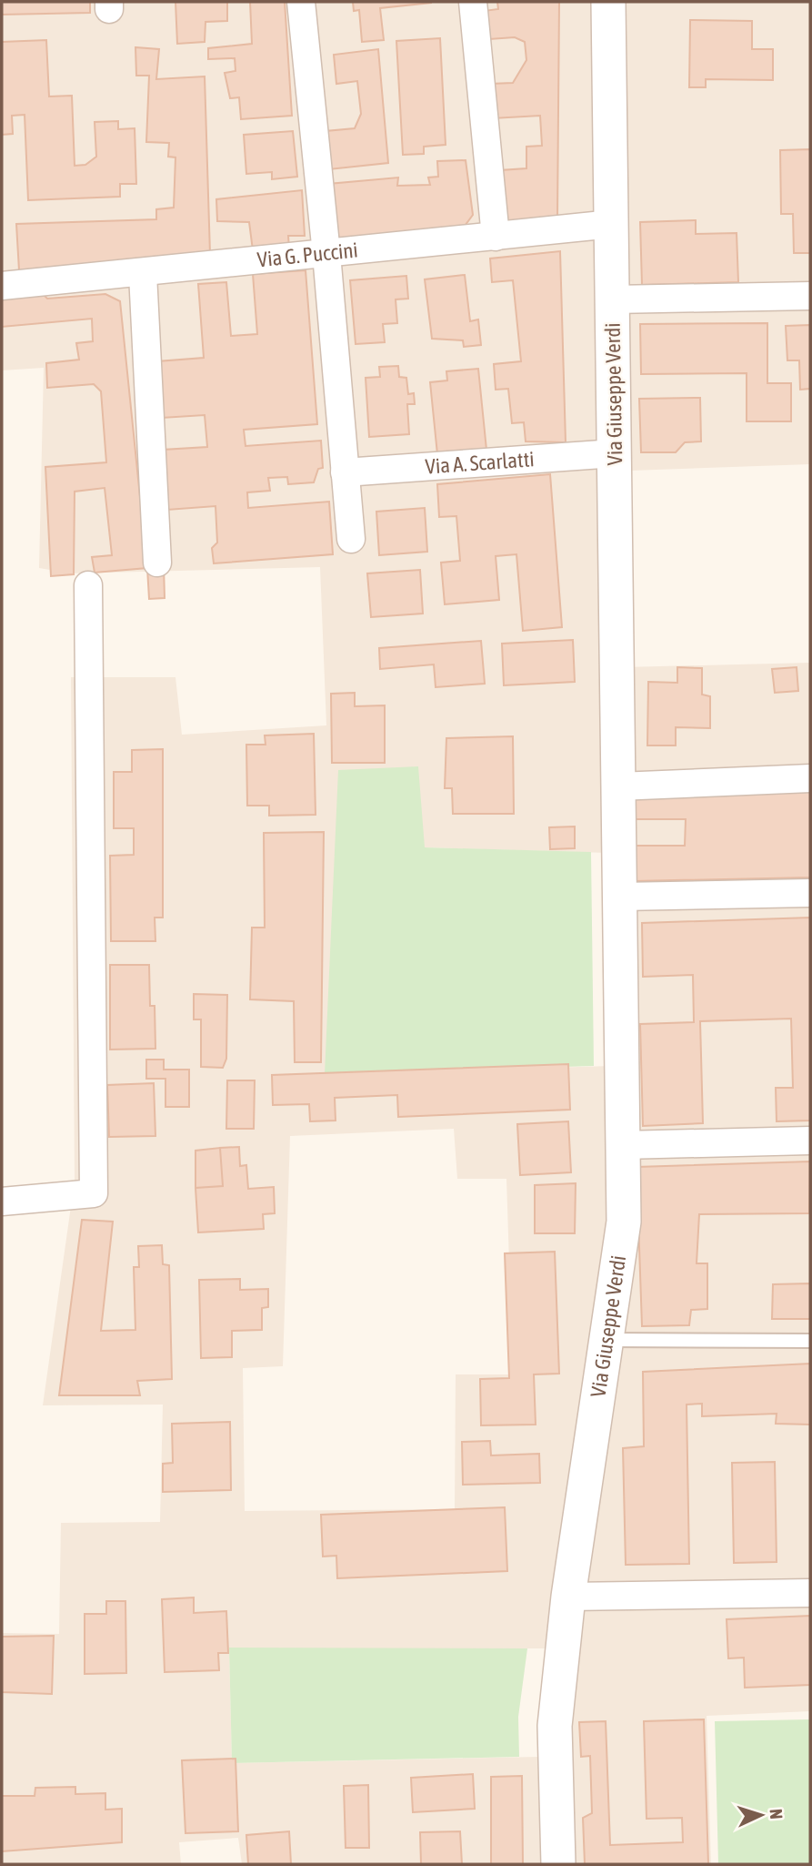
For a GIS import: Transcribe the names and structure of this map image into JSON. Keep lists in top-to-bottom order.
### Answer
{
  "streets": {
    "street": ["Via G. Puccini", "Via Giuseppe Verdi", "Via A. Scarlatti"]
  },
  "crossings": [
    ["Via G. Puccini", "Via Giuseppe Verdi"],
    ["Via Giuseppe Verdi", "Via A. Scarlatti"]
  ],
  "north": "right"
}
